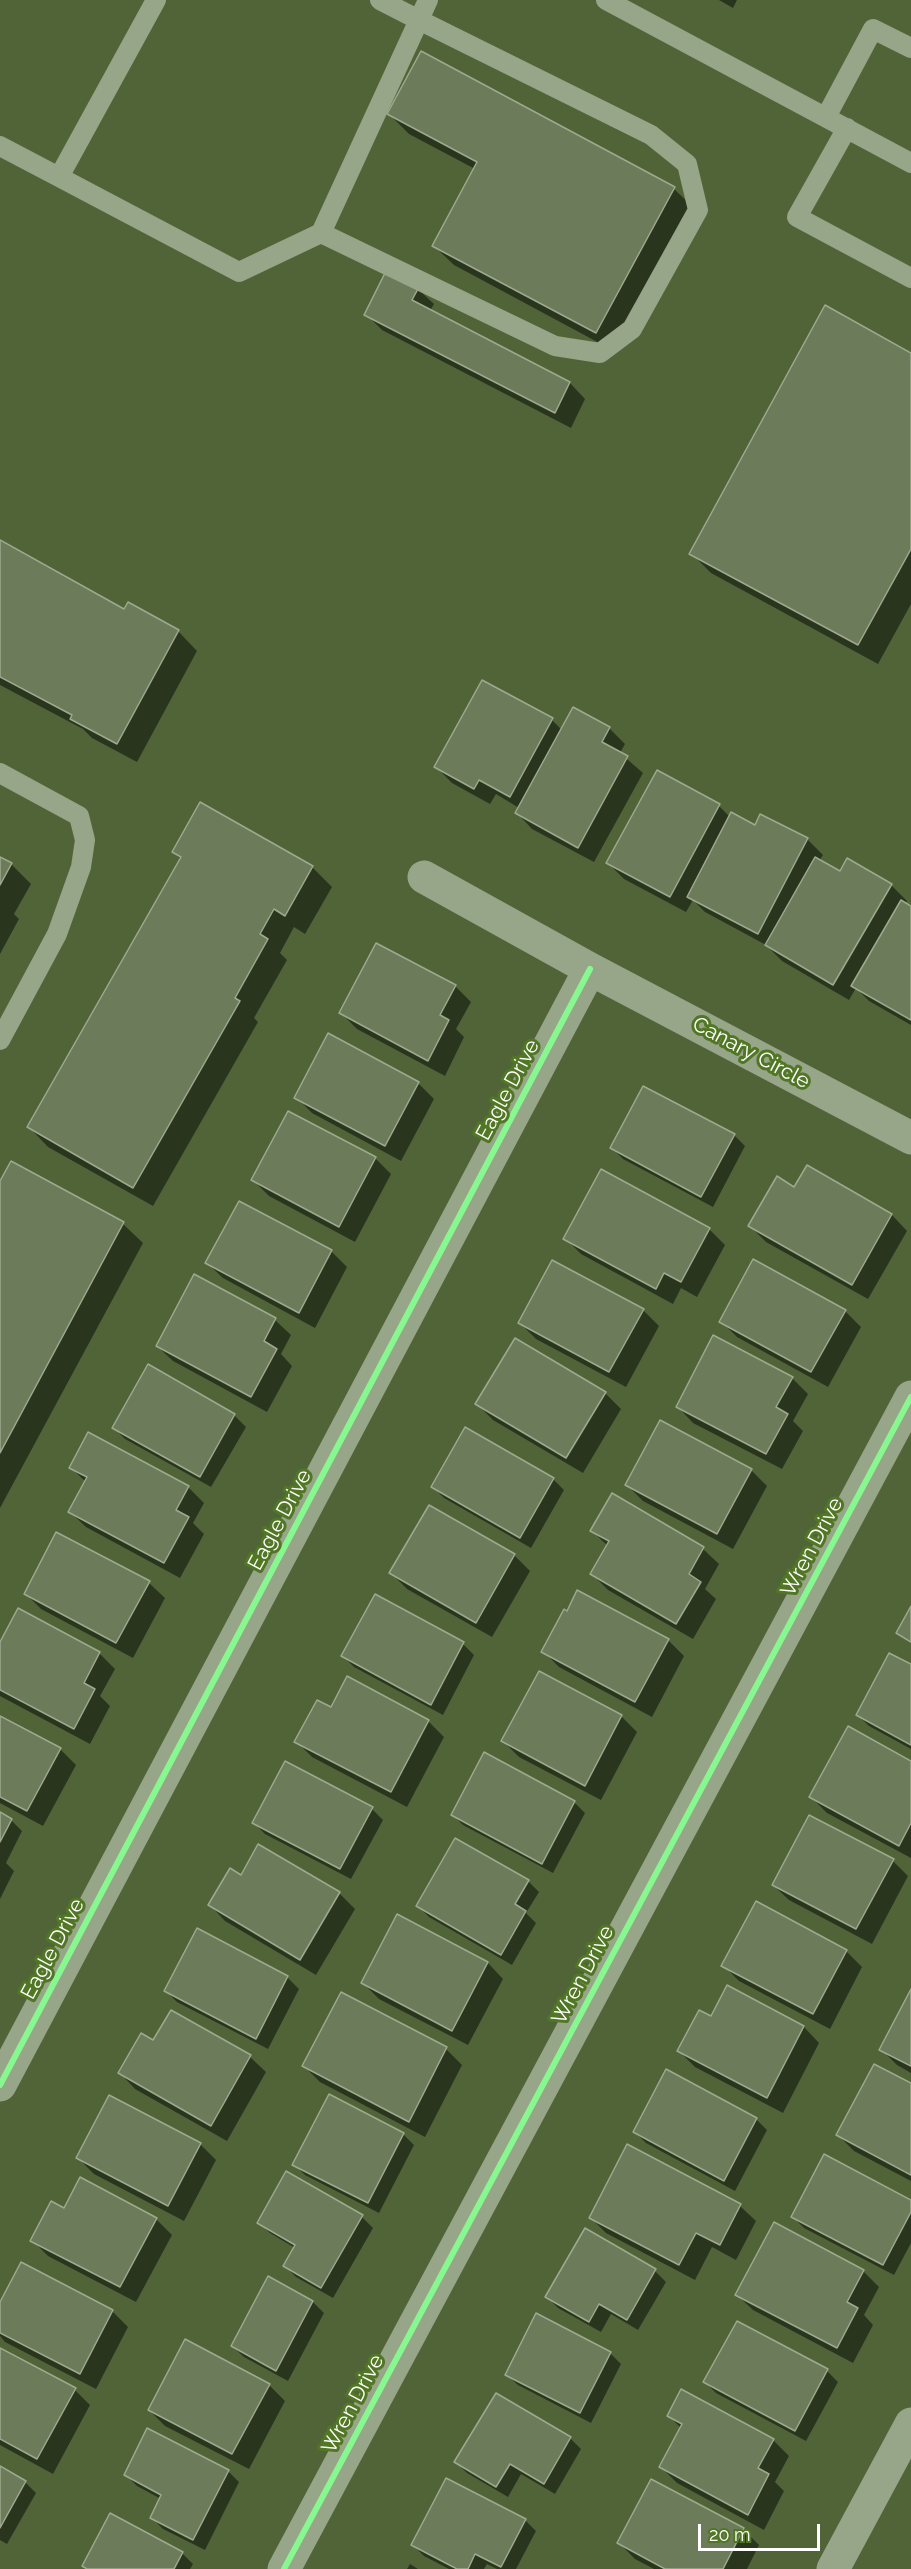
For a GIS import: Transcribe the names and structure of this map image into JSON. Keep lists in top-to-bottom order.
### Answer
{
  "streets": {
    "street": ["Canary Circle", "Eagle Drive", "Wren Drive"]
  },
  "crossings": [
    ["Canary Circle", "Eagle Drive"]
  ],
  "scale_bar": "20 m"
}
